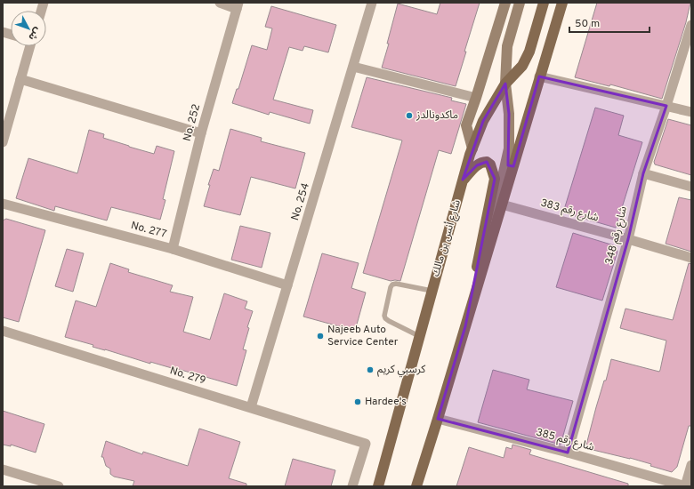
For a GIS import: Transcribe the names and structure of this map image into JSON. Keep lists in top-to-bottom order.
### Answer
{
  "streets": {
    "main road": ["شارع أنس بن مالك"],
    "street": [
      "No. 252",
      "No. 254",
      "شارع رقم 383",
      "No. 277",
      "شارع رقم 348",
      "No. 279",
      "شارع رقم 385"
    ]
  },
  "crossings": [
    ["No. 252", "No. 277"],
    ["No. 254", "No. 277"],
    ["No. 254", "No. 279"],
    ["شارع رقم 383", "شارع رقم 348"],
    ["شارع رقم 348", "شارع رقم 385"]
  ],
  "places": [
    "ماكدونالدز",
    "Najeeb Auto Service Center",
    "كرسبي كريم",
    "Hardee's"
  ],
  "scale_bar": "50 m",
  "north": "bottom right"
}
